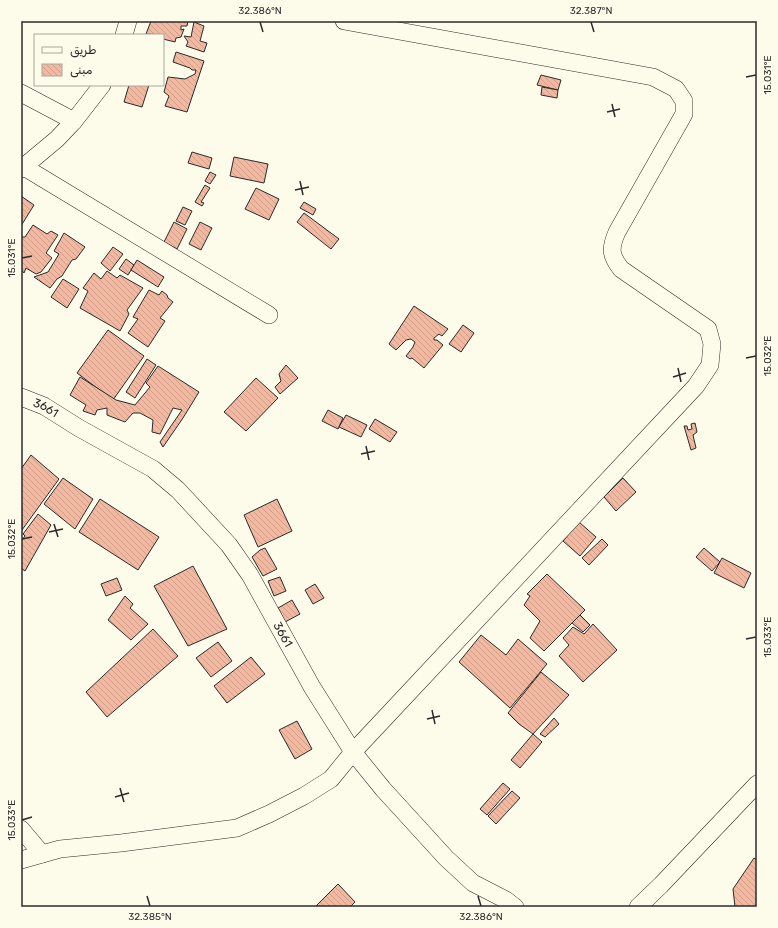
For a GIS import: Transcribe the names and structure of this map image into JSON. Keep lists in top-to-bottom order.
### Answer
{
  "streets": {
    "street": ["3661"]
  },
  "legend": ["طريق", "مبنى"],
  "coordinates": [
    "32.386°N",
    "32.387°N",
    "15.031°E",
    "15.032°E",
    "15.033°E",
    "32.385°N"
  ]
}
